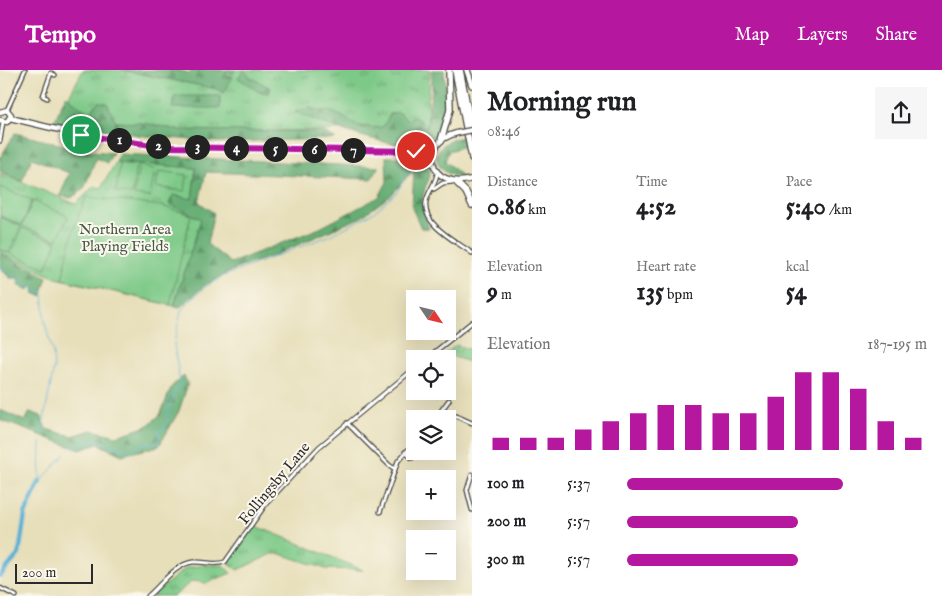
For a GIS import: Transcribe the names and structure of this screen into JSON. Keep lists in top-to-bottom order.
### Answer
{
  "streets": {
    "street": ["Follingsby Lane"]
  },
  "parks": ["Northern Area Playing Fields"],
  "scale_bar": "200 m",
  "north": "bottom right",
  "page": {
    "header": "Tempo",
    "nav": ["Map", "Layers", "Share"],
    "heading": ["Morning run", "08:46"],
    "pins": [
      "1",
      "2",
      "3",
      "4",
      "5",
      "6",
      "7"
    ],
    "stats": [
      ["Distance", "0.86 km"],
      ["Time", "4:52"],
      ["Pace", "5:40 /km"],
      ["Elevation", "9 m"],
      ["Heart rate", "135 bpm"],
      ["kcal", "54"]
    ],
    "map_buttons": ["+", "−"],
    "chart": ["Elevation", "187–195 m"],
    "list": [
      {
        "name": "100 m",
        "note": "5:37"
      },
      {
        "name": "200 m",
        "note": "5:57"
      },
      {
        "name": "300 m",
        "note": "5:57"
      }
    ],
    "scale": "200 m"
  }
}
